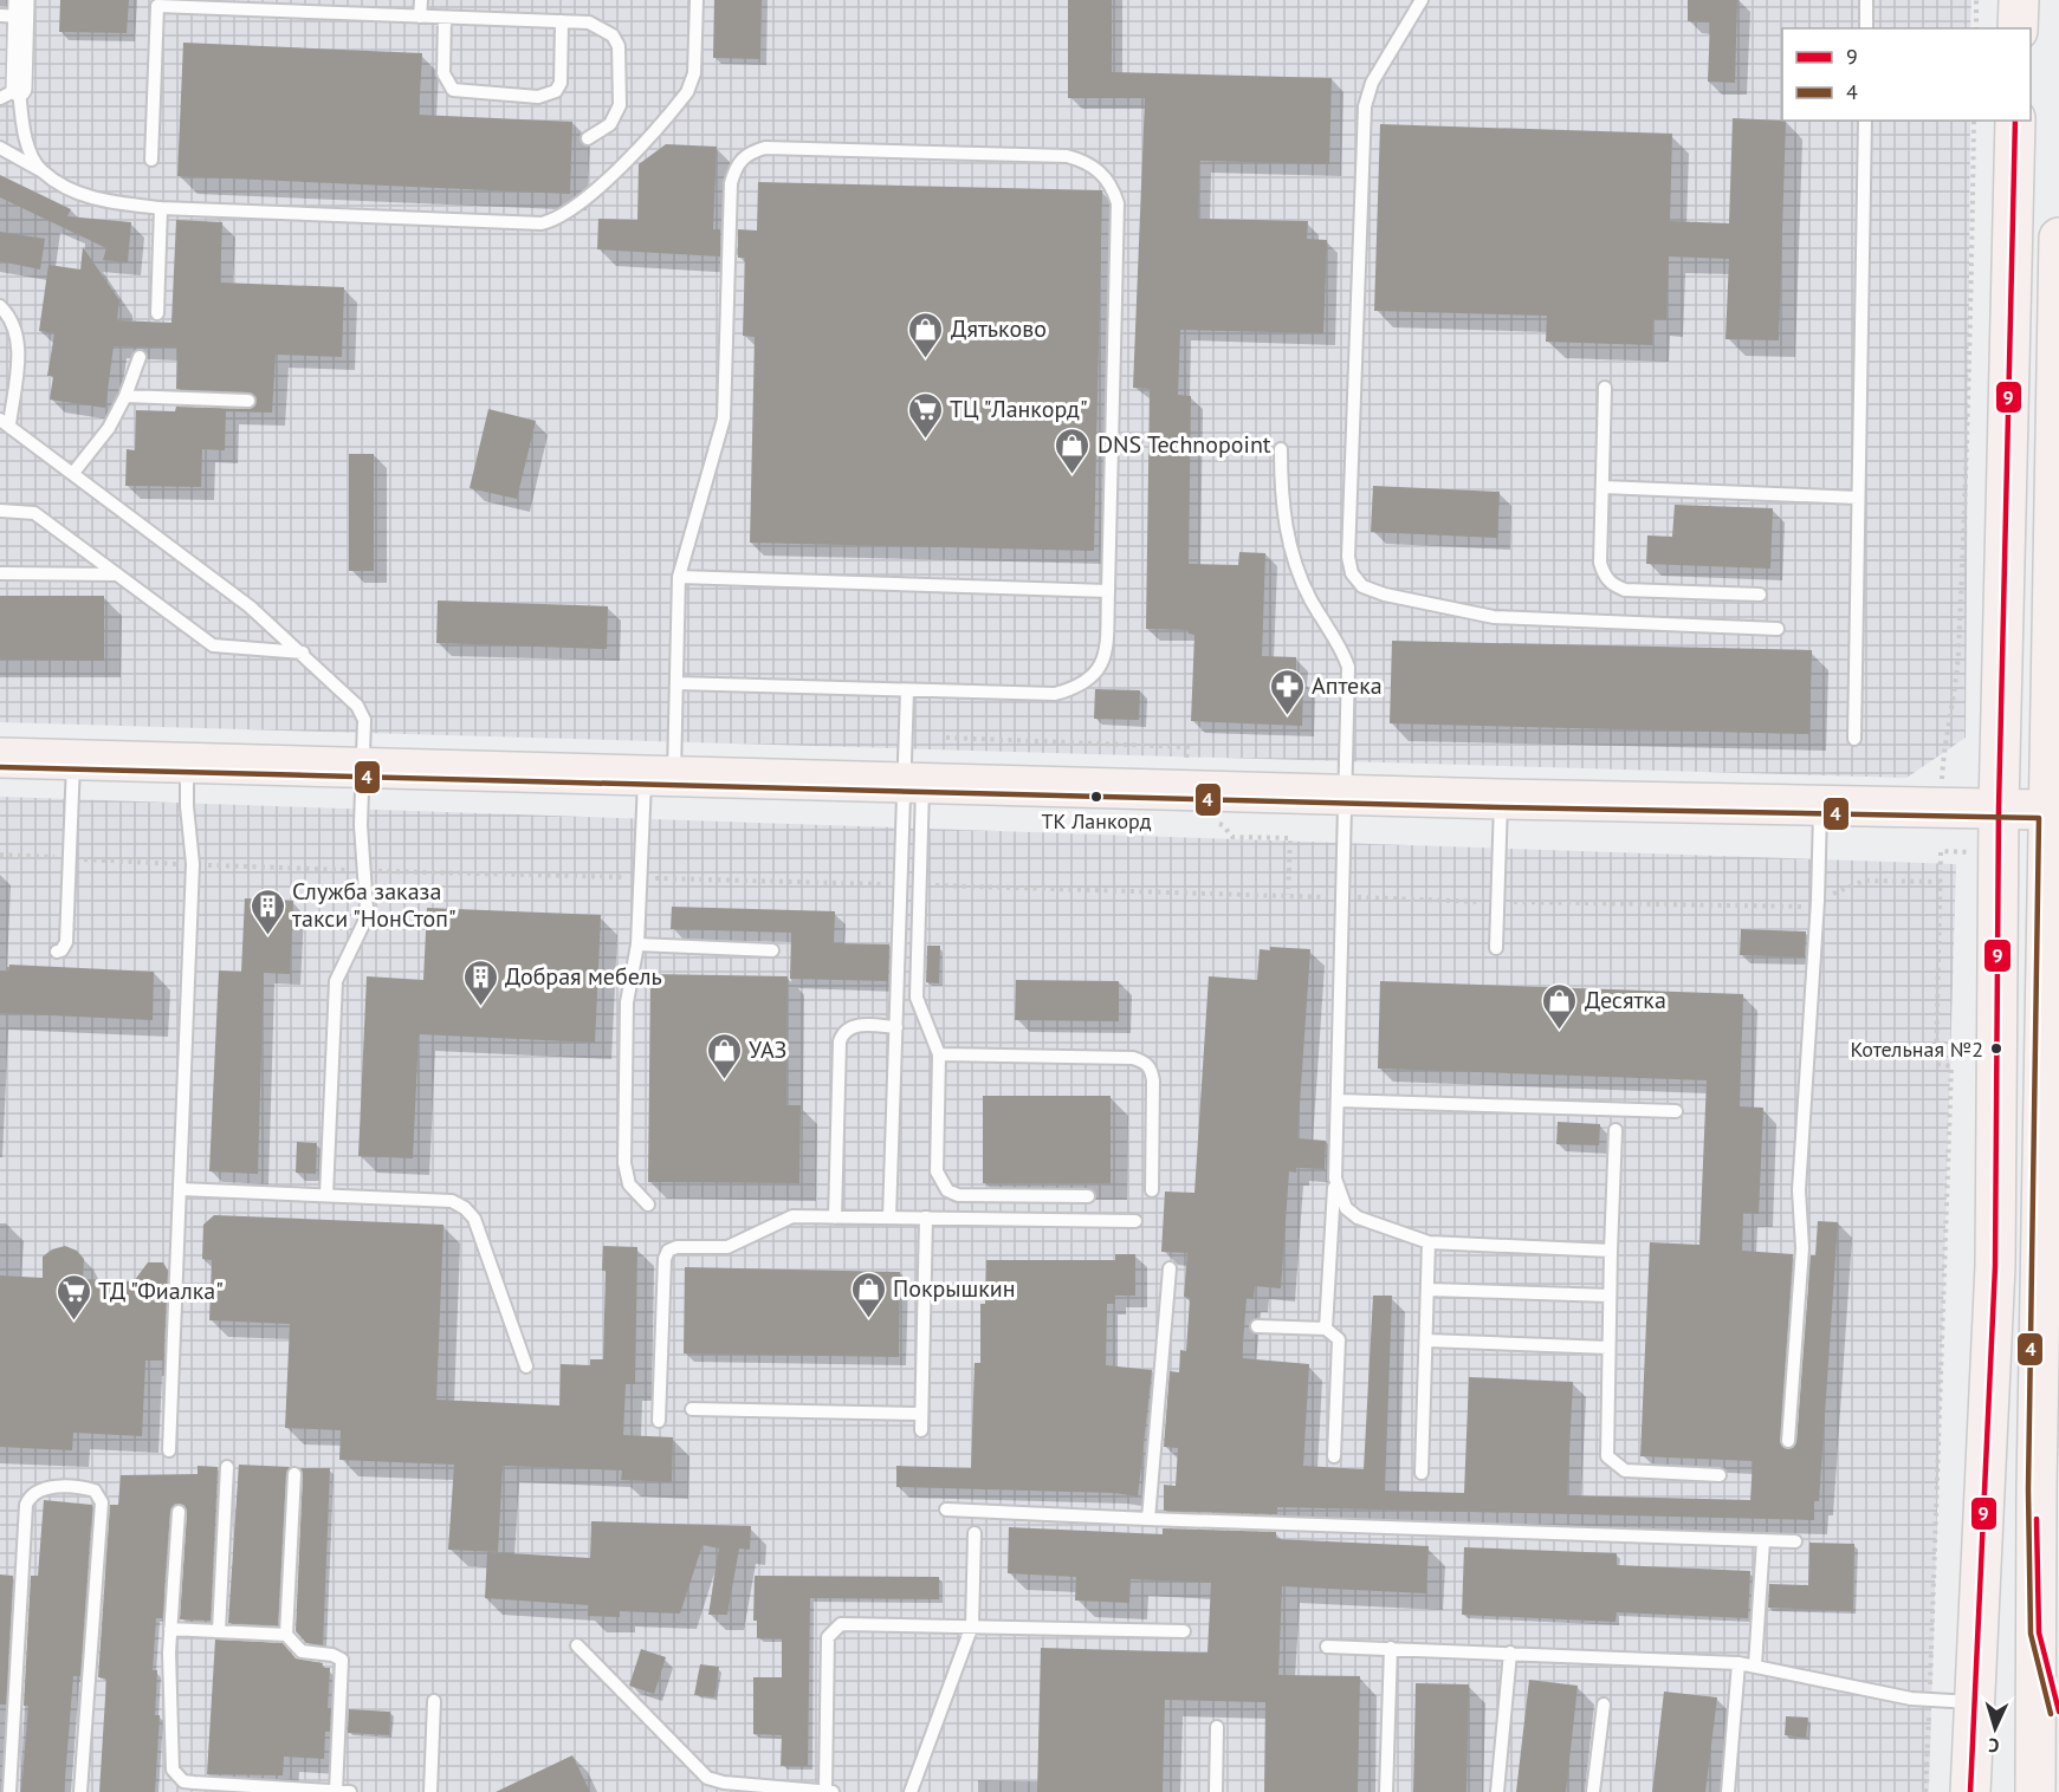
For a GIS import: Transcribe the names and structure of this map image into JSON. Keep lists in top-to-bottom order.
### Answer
{
  "places": {
    "shop": [
      "Дятьково",
      "DNS Technopoint",
      "Десятка",
      "УАЗ",
      "Покрышкин"
    ],
    "supermarket": ["ТЦ \"Ланкорд\"", "ТД \"Фиалка\""],
    "pharmacy": ["Аптека"],
    "other": ["ТК Ланкорд", "Котельная №2"],
    "building": ["Служба заказа такси \"НонСтоп\"", "Добрая мебель"]
  },
  "lines": ["transit line 9", "transit line 4"],
  "legend": ["9", "4"],
  "north": "bottom"
}
